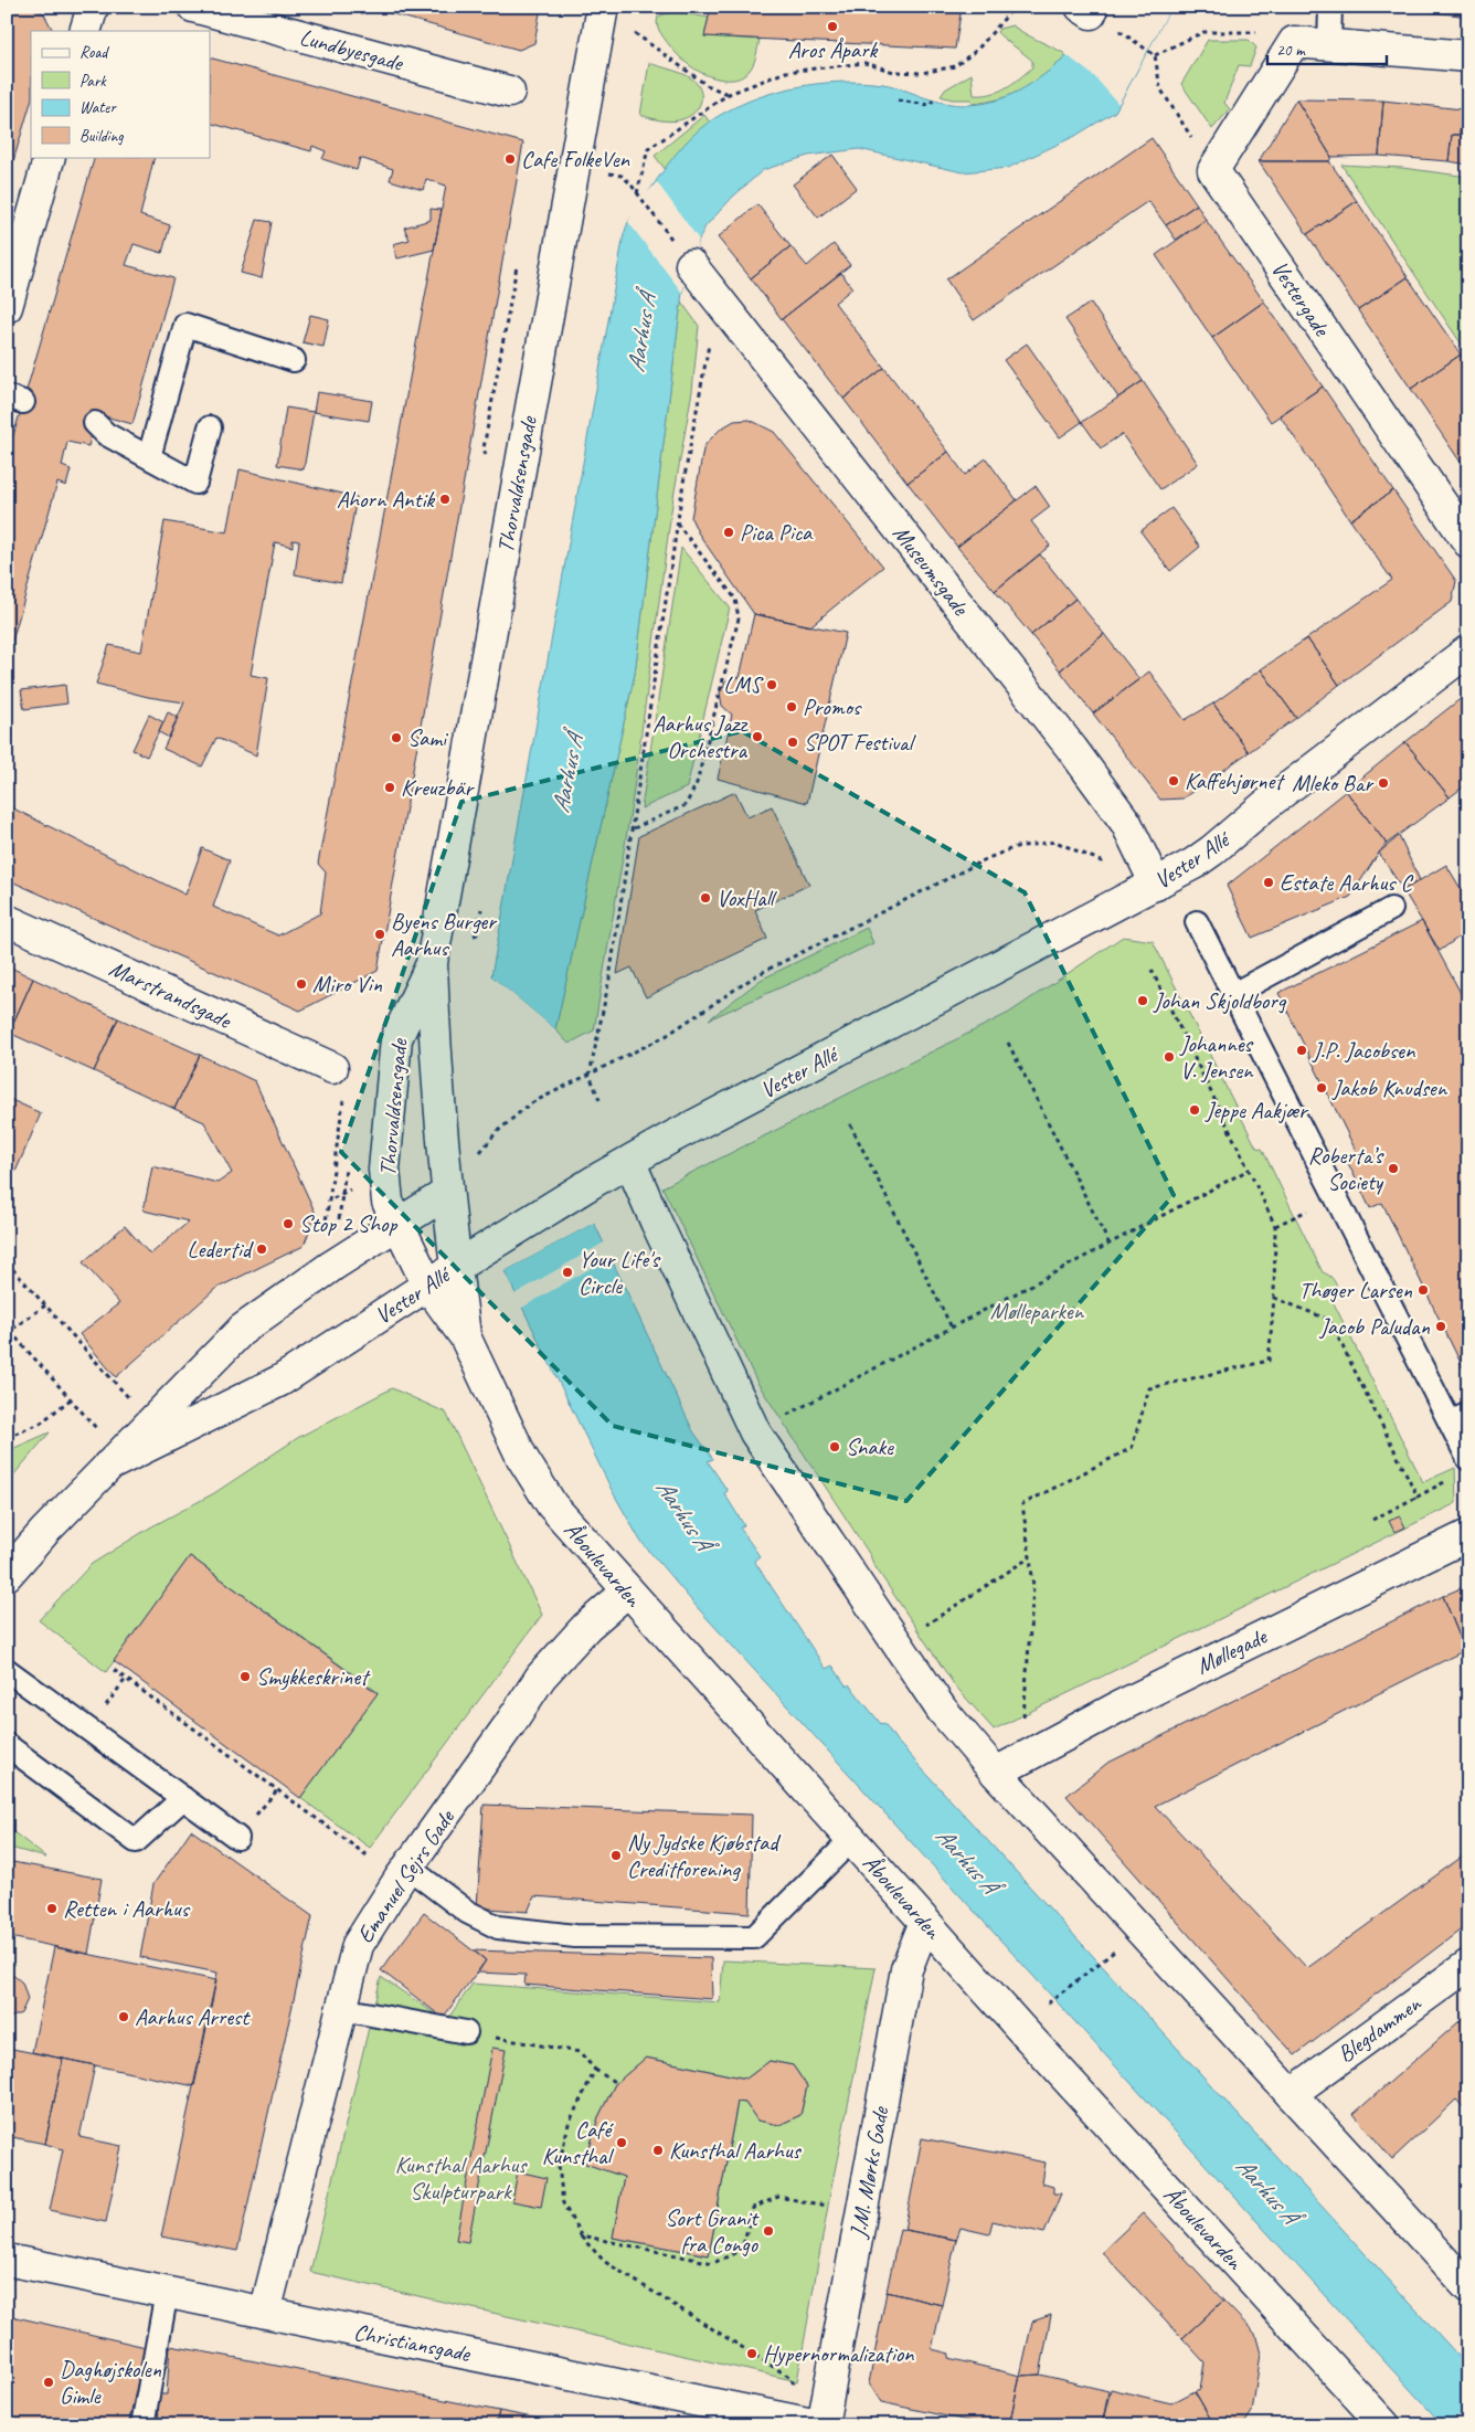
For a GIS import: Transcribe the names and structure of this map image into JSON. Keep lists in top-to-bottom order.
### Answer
{
  "streets": {
    "street": [
      "Lundbyesgade",
      "Vestergade",
      "Thorvaldsensgade",
      "Museumsgade",
      "Vester Allé",
      "Marstrandsgade",
      "Åboulevarden",
      "Møllegade",
      "Emanuel Sejrs Gade",
      "Blegdammen",
      "J.M. Mørks Gade",
      "Christiansgade"
    ]
  },
  "crossings": [
    ["Thorvaldsensgade", "Vester Allé"],
    ["Thorvaldsensgade", "Åboulevarden"],
    ["Museumsgade", "Vester Allé"],
    ["Vester Allé", "Åboulevarden"],
    ["Åboulevarden", "Emanuel Sejrs Gade"],
    ["Åboulevarden", "J.M. Mørks Gade"],
    ["Emanuel Sejrs Gade", "Christiansgade"]
  ],
  "water": ["Aarhus Å"],
  "parks": ["Mølleparken", "Kunsthal Aarhus Skulpturpark"],
  "places": [
    "Aros Åpark",
    "Cafe FolkeVen",
    "Ahorn Antik",
    "Pica Pica",
    "LMS",
    "Promos",
    "Aarhus Jazz Orchestra",
    "Sami",
    "SPOT Festival",
    "Kaffehjørnet",
    "Mleko Bar",
    "Kreuzbär",
    "Estate Aarhus C",
    "VoxHall",
    "Byens Burger Aarhus",
    "Miro Vin",
    "Johan Skjoldborg",
    "J.P. Jacobsen",
    "Johannes V. Jensen",
    "Jakob Knudsen",
    "Jeppe Aakjær",
    "Roberta’s Society",
    "Stop 2 Shop",
    "Ledertid",
    "Your Life's Circle",
    "Thøger Larsen",
    "Jacob Paludan",
    "Snake",
    "Smykkeskrinet",
    "Ny Jydske Kjøbstad Creditforening",
    "Retten i Aarhus",
    "Aarhus Arrest",
    "Café Kunsthal",
    "Kunsthal Aarhus",
    "Sort Granit fra Congo",
    "Hypernormalization",
    "Daghøjskolen Gimle"
  ],
  "legend": [
    "Road",
    "Park",
    "Water",
    "Building"
  ],
  "scale_bar": "20 m"
}
